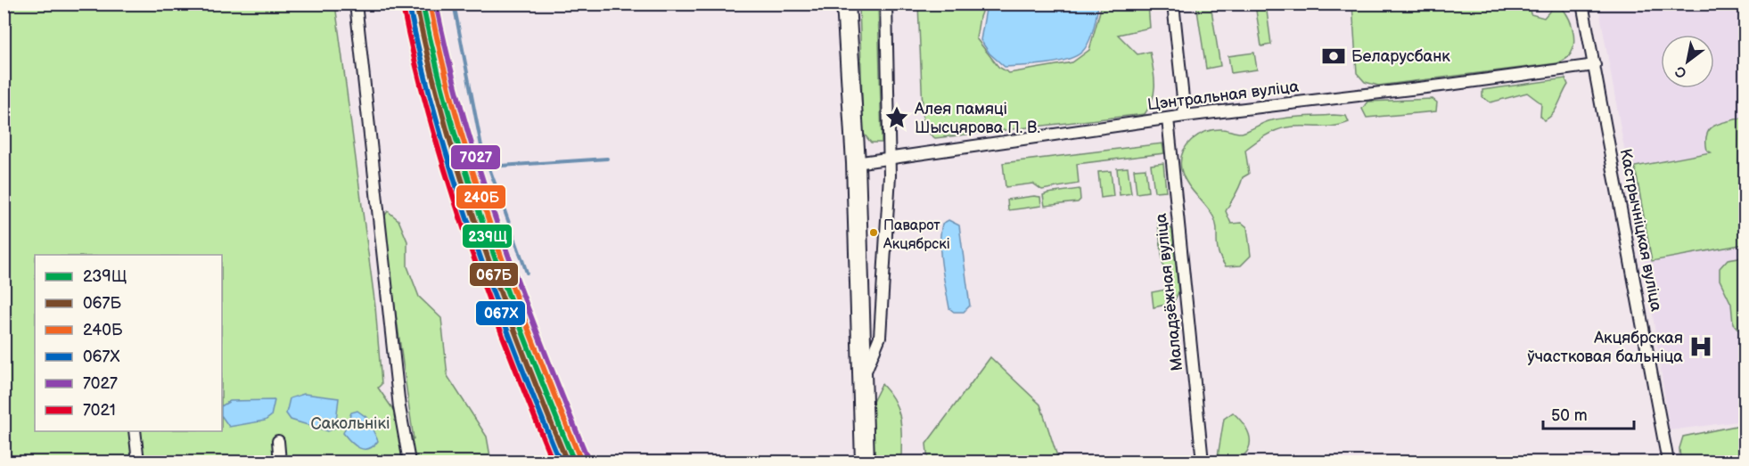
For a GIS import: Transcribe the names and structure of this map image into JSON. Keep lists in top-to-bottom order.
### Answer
{
  "streets": {
    "street": ["Цэнтральная вуліца", "Кастрычніцкая вуліца", "Маладзёжная вуліца"]
  },
  "crossings": [
    ["Цэнтральная вуліца", "Кастрычніцкая вуліца"],
    ["Цэнтральная вуліца", "Маладзёжная вуліца"]
  ],
  "parks": ["Сакольнікі"],
  "places": {
    "bank": ["Беларусбанк"],
    "place": ["Алея памяці Шысцярова П. В."],
    "other": ["Паварот Акцябрскі"],
    "hospital": ["Акцябрская ўчастковая бальніца"]
  },
  "lines": [
    "transit line 239Щ",
    "transit line 240Б",
    "transit line 7027",
    "transit line 067Б",
    "transit line 067Х",
    "transit line 7021"
  ],
  "legend": [
    "239Щ",
    "067Б",
    "240Б",
    "067Х",
    "7027",
    "7021"
  ],
  "scale_bar": "50 m",
  "north": "bottom left"
}
